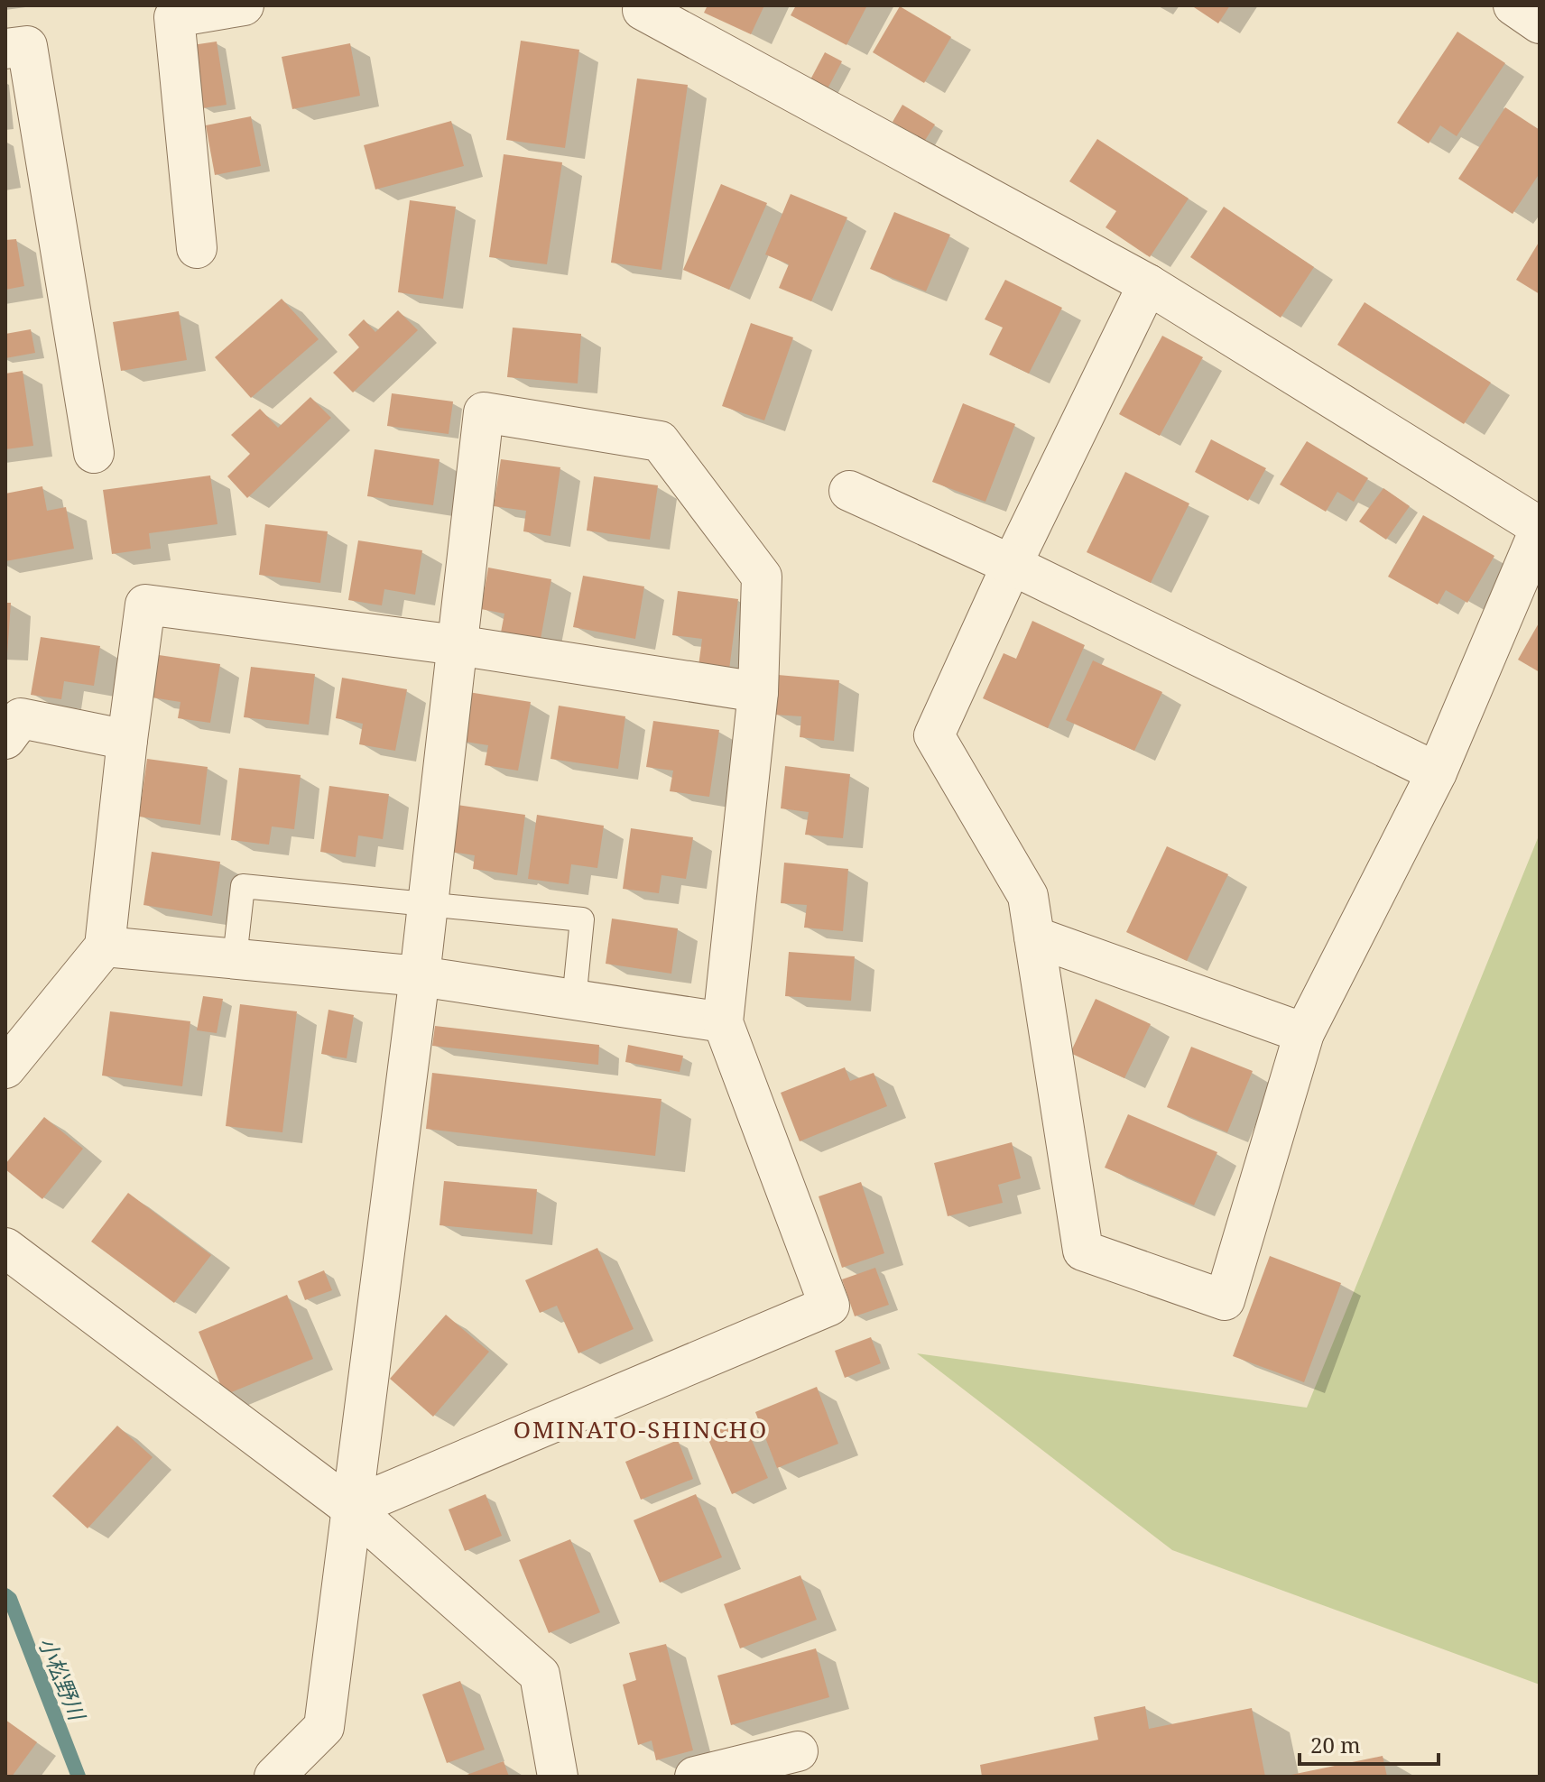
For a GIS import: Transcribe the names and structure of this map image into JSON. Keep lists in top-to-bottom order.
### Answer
{
  "districts": ["OMINATO-SHINCHO"],
  "water": ["小松野川"],
  "scale_bar": "20 m"
}
